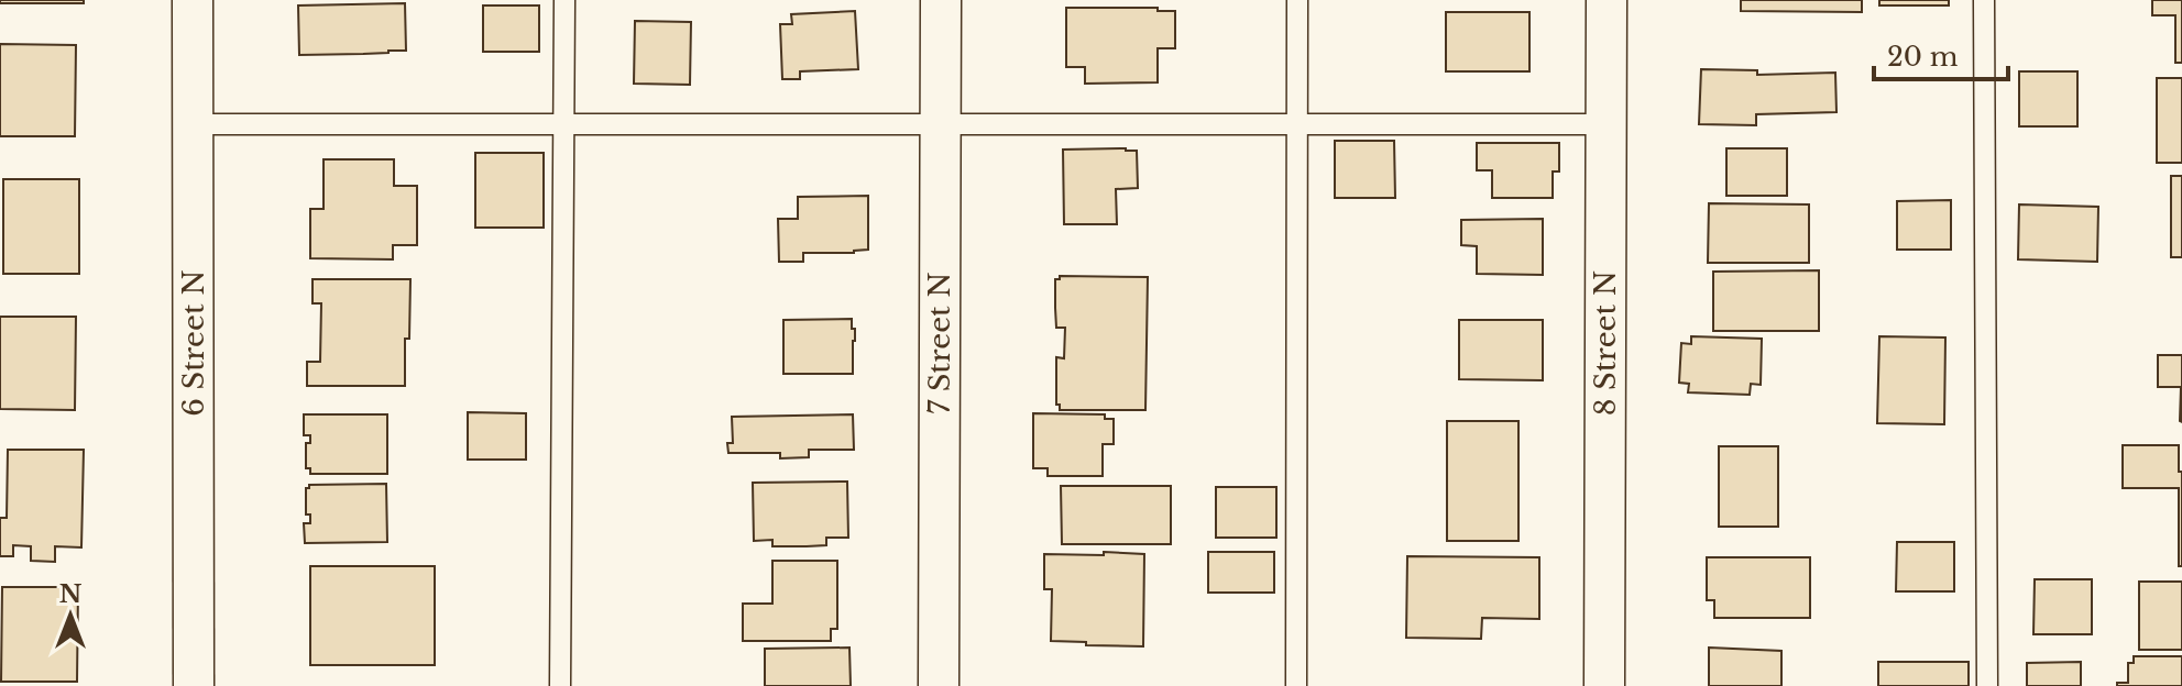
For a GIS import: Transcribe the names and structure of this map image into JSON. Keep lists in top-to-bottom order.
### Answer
{
  "streets": {
    "street": ["6 Street N", "7 Street N", "8 Street N"]
  },
  "scale_bar": "20 m",
  "north": "top"
}
